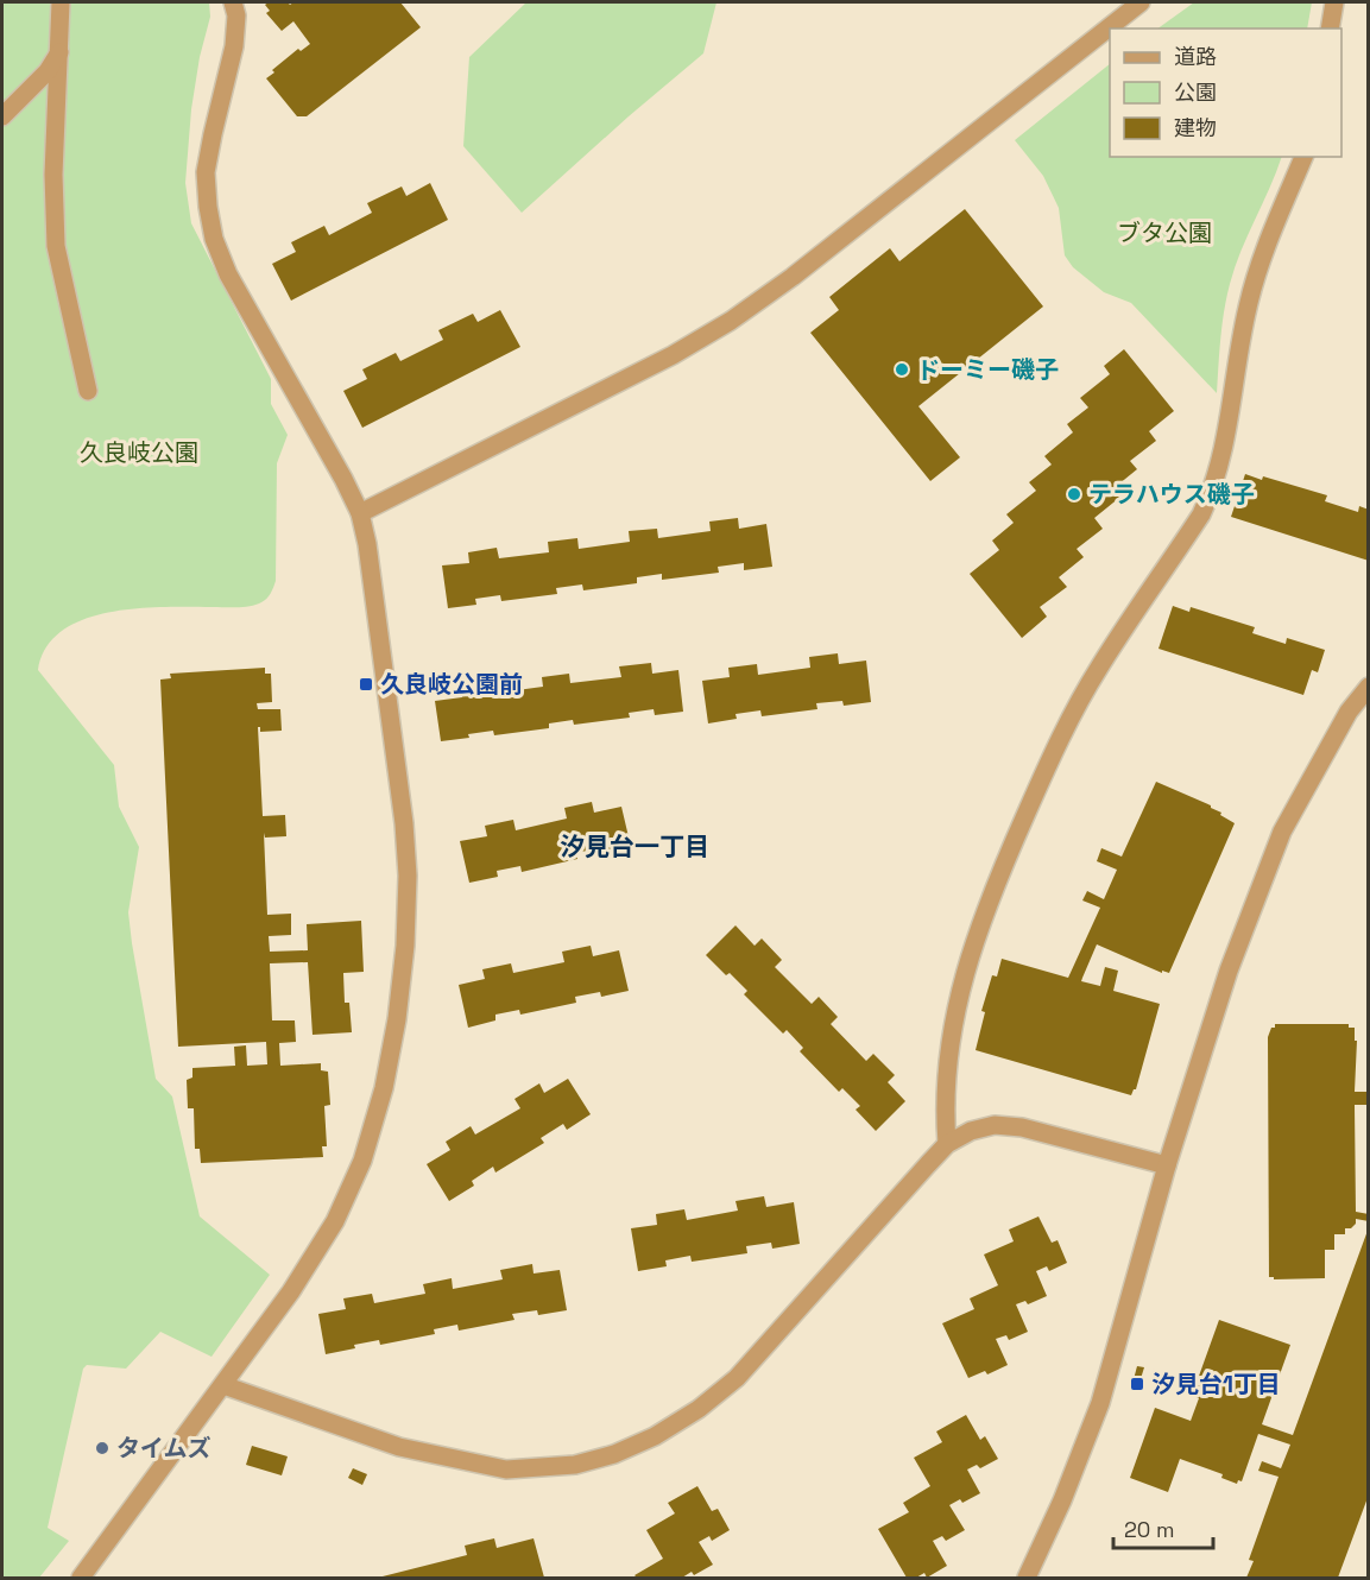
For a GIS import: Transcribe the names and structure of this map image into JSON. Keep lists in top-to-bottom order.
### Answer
{
  "districts": ["汐見台一丁目"],
  "parks": ["ブタ公園", "久良岐公園"],
  "places": {
    "other": ["ドーミー磯子", "テラハウス磯子", "タイムズ"],
    "transit": ["久良岐公園前", "汐見台1丁目"]
  },
  "legend": ["道路", "公園", "建物"],
  "scale_bar": "20 m"
}
